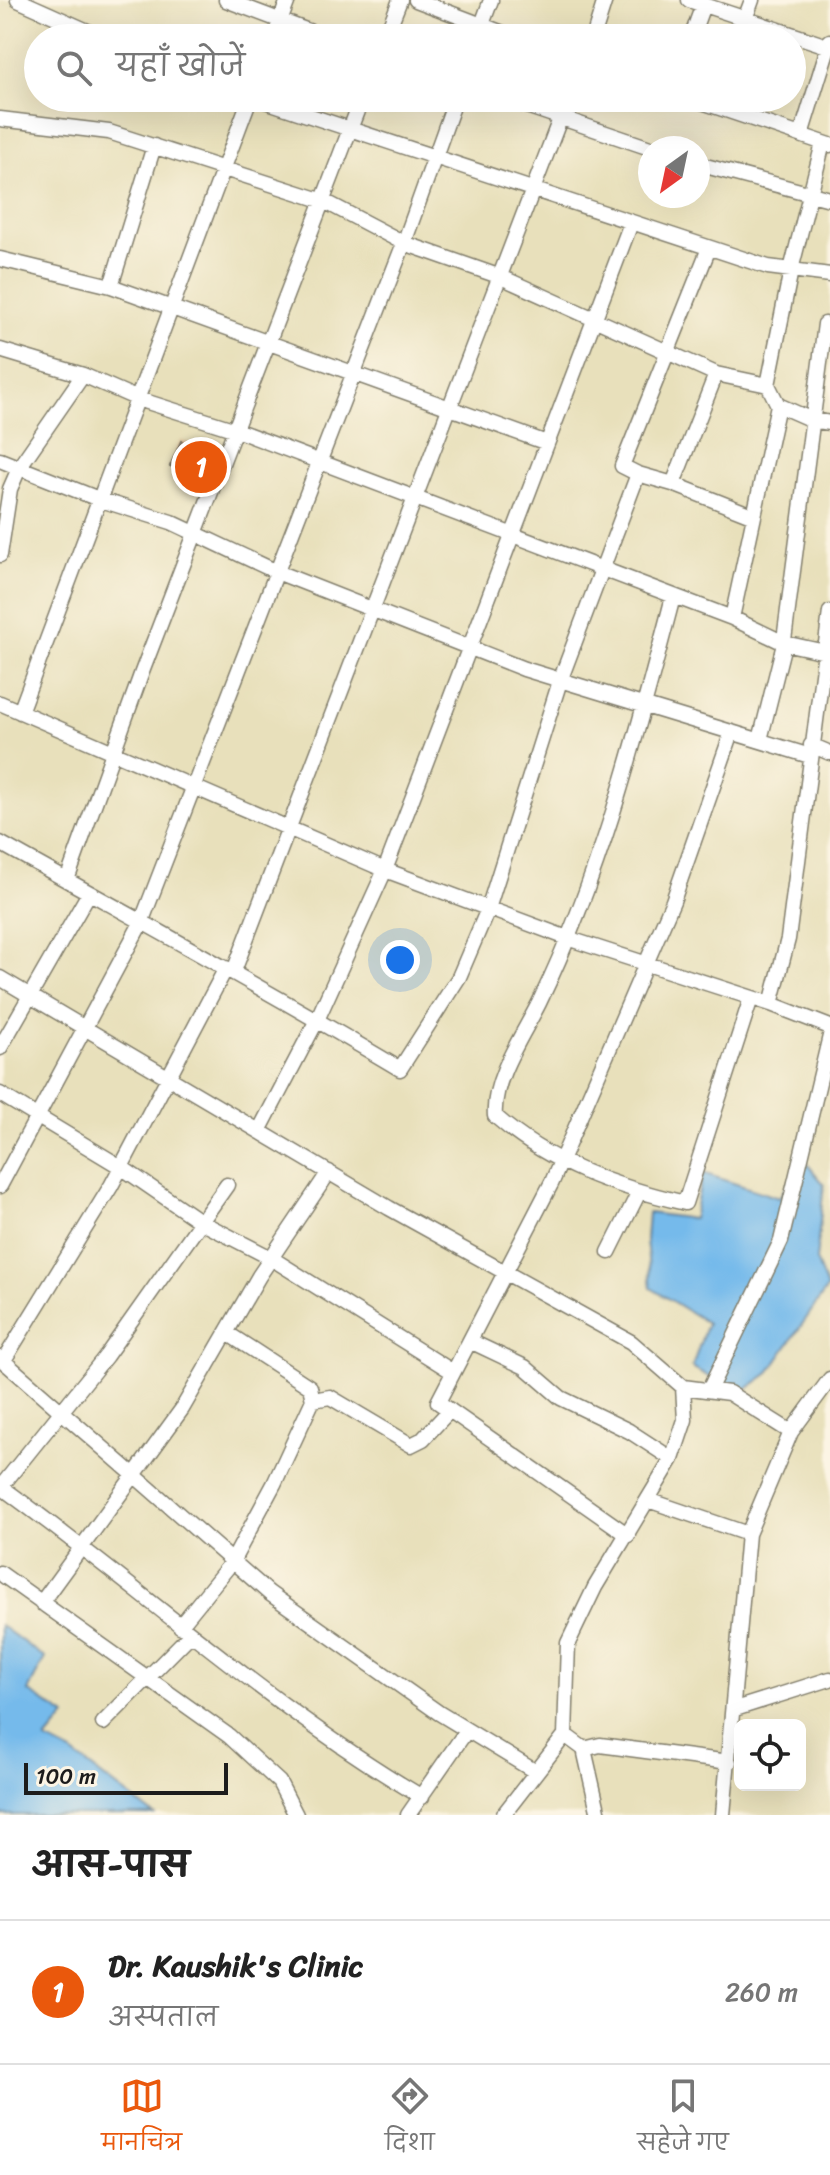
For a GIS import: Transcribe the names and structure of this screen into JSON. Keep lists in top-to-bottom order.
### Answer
{
  "scale_bar": "100 m",
  "north": "bottom left",
  "page": {
    "search": "यहाँ खोजें",
    "pins": "1",
    "scale": "100 m",
    "heading": "आस-पास",
    "list": [
      {
        "mark": "1",
        "name": "Dr. Kaushik's Clinic",
        "note": "अस्पताल",
        "value": "260 m"
      }
    ],
    "nav": ["मानचित्र", "दिशा", "सहेजे गए"]
  }
}
